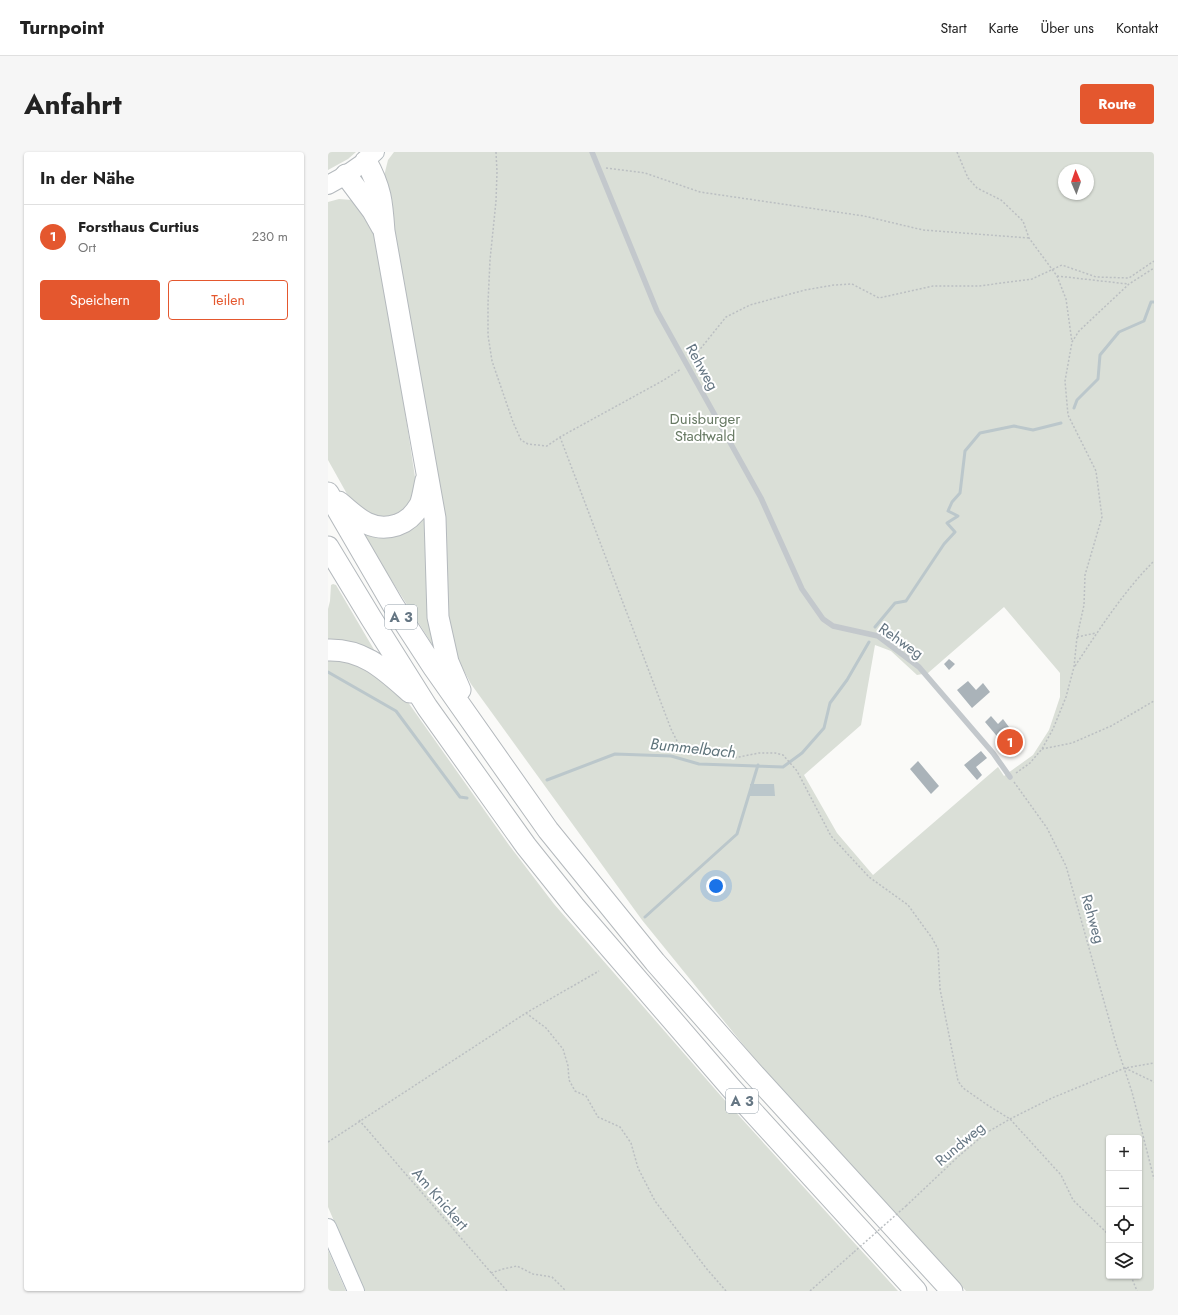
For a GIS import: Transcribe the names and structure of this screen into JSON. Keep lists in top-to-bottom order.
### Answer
{
  "streets": {
    "highway": ["A 3"],
    "lane": ["Rehweg"],
    "path": ["Rundweg", "Am Knickert"]
  },
  "crossings": [
    ["Rehweg", "Rundweg"]
  ],
  "water": ["Bummelbach"],
  "parks": ["Duisburger Stadtwald"],
  "north": "top",
  "page": {
    "header": "Turnpoint",
    "nav": [
      "Start",
      "Karte",
      "Über uns",
      "Kontakt"
    ],
    "title": "Anfahrt",
    "buttons": [
      "Route",
      ["Speichern", "Teilen"]
    ],
    "heading": "In der Nähe",
    "list": [
      {
        "mark": "1",
        "name": "Forsthaus Curtius",
        "note": "Ort",
        "value": "230 m"
      }
    ],
    "pins": "1",
    "map_buttons": ["+", "−"]
  }
}
